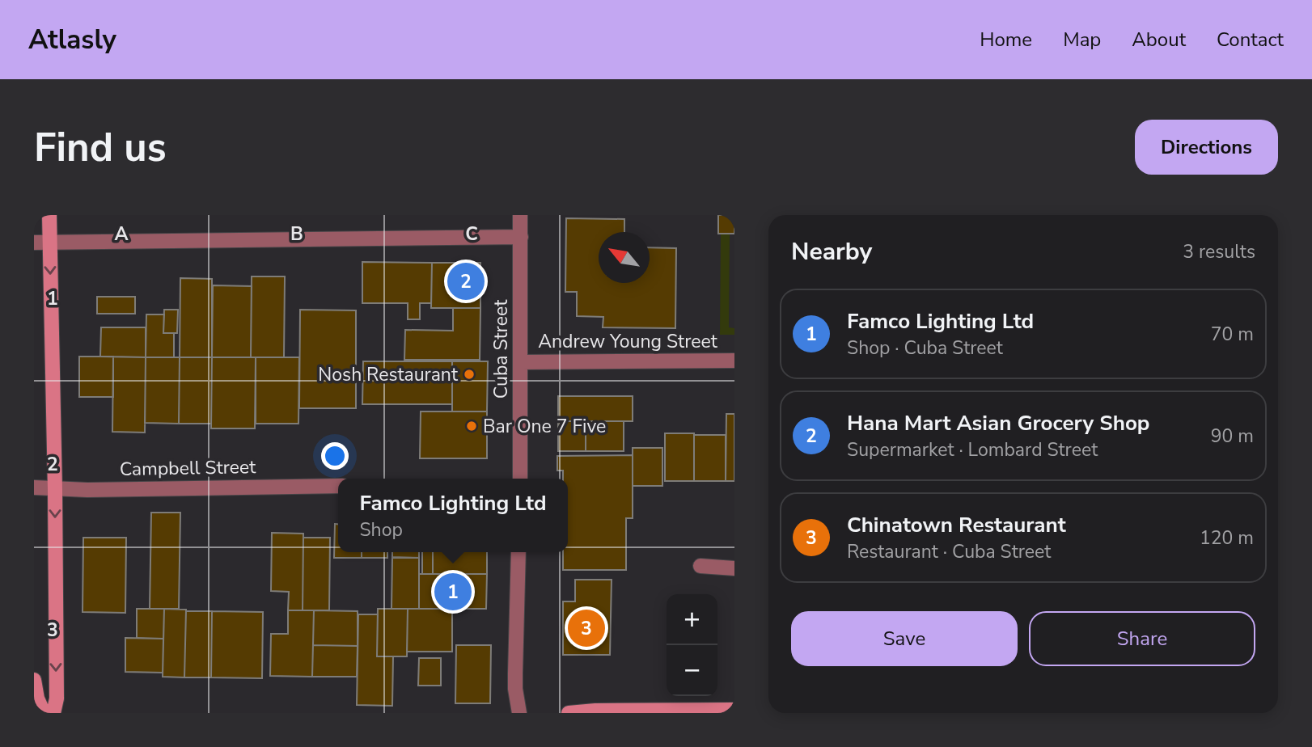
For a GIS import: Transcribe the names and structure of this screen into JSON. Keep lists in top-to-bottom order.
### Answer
{
  "streets": {
    "street": ["Andrew Young Street", "Cuba Street", "Campbell Street"]
  },
  "crossings": [
    ["Andrew Young Street", "Cuba Street"]
  ],
  "places": ["Nosh Restaurant", "Bar One 7 Five"],
  "north": "top left",
  "page": {
    "header": "Atlasly",
    "nav": [
      "Home",
      "Map",
      "About",
      "Contact"
    ],
    "buttons": [
      "Directions",
      ["Save", "Share"]
    ],
    "title": "Find us",
    "heading": ["Nearby", "3 results"],
    "pins": ["2", "1", "3"],
    "list": [
      {
        "mark": "1",
        "name": "Famco Lighting Ltd",
        "note": "Shop · Cuba Street",
        "value": "70 m"
      },
      {
        "mark": "2",
        "name": "Hana Mart Asian Grocery Shop",
        "note": "Supermarket · Lombard Street",
        "value": "90 m"
      },
      {
        "mark": "3",
        "name": "Chinatown Restaurant",
        "note": "Restaurant · Cuba Street",
        "value": "120 m"
      }
    ],
    "popup": ["Famco Lighting Ltd", "Shop"],
    "map_buttons": ["+", "−"]
  },
  "grid": {
    "columns": ["A", "B", "C"],
    "rows": ["1", "2", "3"]
  }
}
